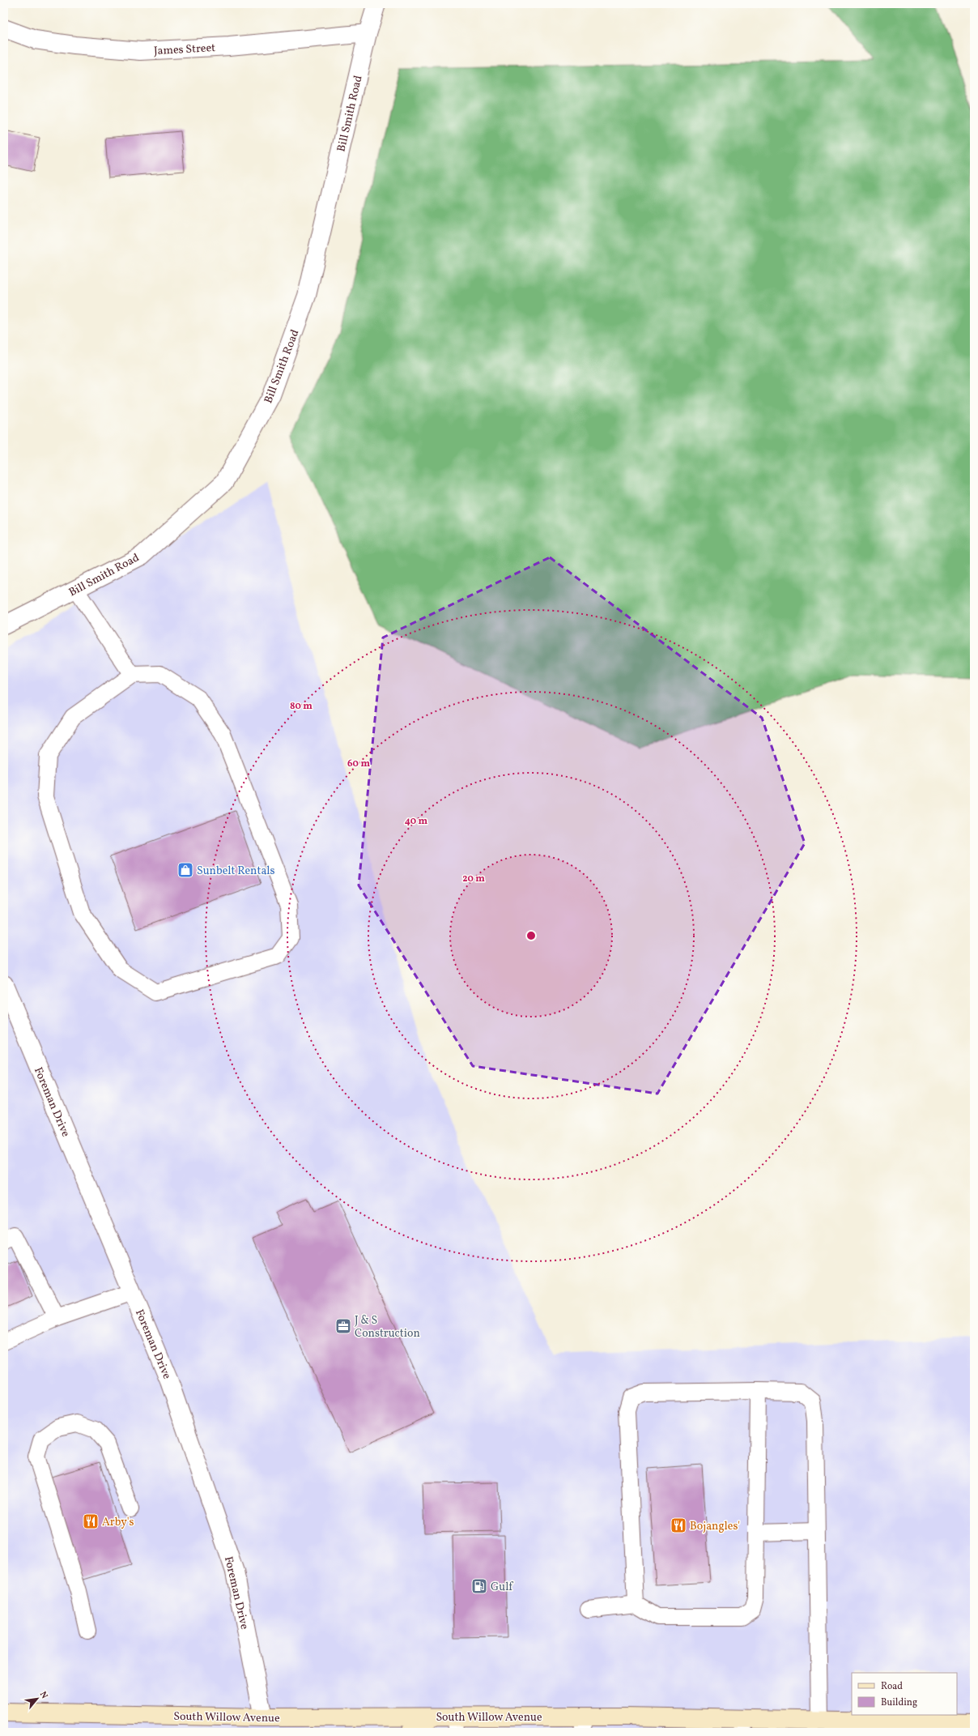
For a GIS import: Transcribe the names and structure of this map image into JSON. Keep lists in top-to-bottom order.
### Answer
{
  "streets": {
    "main road": ["South Willow Avenue"],
    "street": ["James Street", "Bill Smith Road", "Foreman Drive"]
  },
  "crossings": [
    ["James Street", "Bill Smith Road"],
    ["Foreman Drive", "South Willow Avenue"]
  ],
  "places": {
    "shop": ["Sunbelt Rentals"],
    "office": ["J & S Construction"],
    "restaurant": ["Arby's", "Bojangles'"],
    "fuel station": ["Gulf"]
  },
  "legend": ["Road", "Building"],
  "north": "top right",
  "rings": [
    "80 m",
    "60 m",
    "40 m",
    "20 m"
  ]
}
